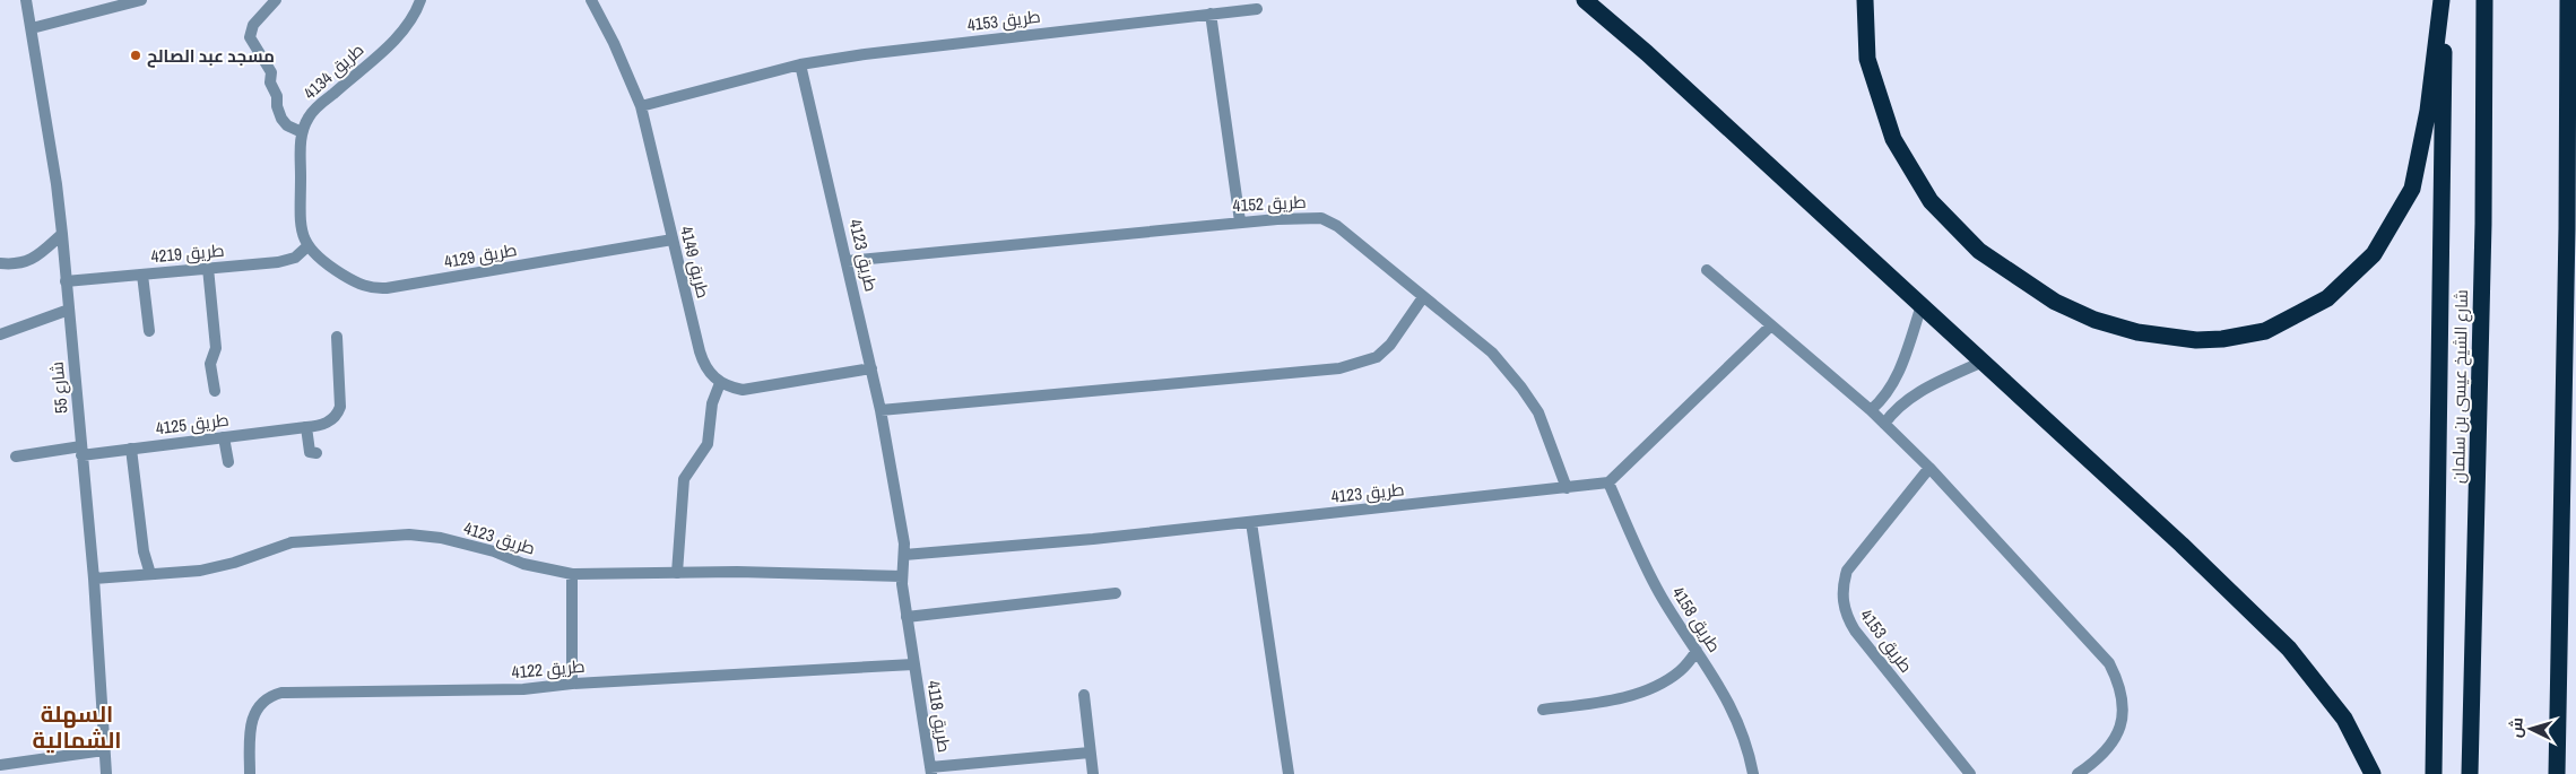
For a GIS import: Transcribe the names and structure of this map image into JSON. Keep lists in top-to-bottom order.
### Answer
{
  "streets": {
    "highway": ["شارع الشيخ عيسى بن سلمان"],
    "street": [
      "طريق 4153",
      "طريق 4134",
      "طريق 4152",
      "طريق 4219",
      "طريق 4129",
      "طريق 4123",
      "طريق 4149",
      "شارع 55",
      "طريق 4125",
      "طريق 4158",
      "طريق 4122",
      "طريق 4118"
    ]
  },
  "crossings": [
    ["طريق 4153", "طريق 4123"],
    ["طريق 4153", "طريق 4149"],
    ["طريق 4152", "طريق 4123"],
    ["طريق 4219", "طريق 4129"],
    ["طريق 4219", "شارع 55"],
    ["طريق 4129", "طريق 4149"],
    ["طريق 4123", "شارع 55"],
    ["طريق 4123", "طريق 4158"],
    ["طريق 4123", "طريق 4122"],
    ["طريق 4123", "طريق 4118"],
    ["شارع 55", "طريق 4125"],
    ["طريق 4122", "طريق 4118"]
  ],
  "districts": ["السهلة الشمالية"],
  "places": ["مسجد عبد الصالح"],
  "north": "left"
}
